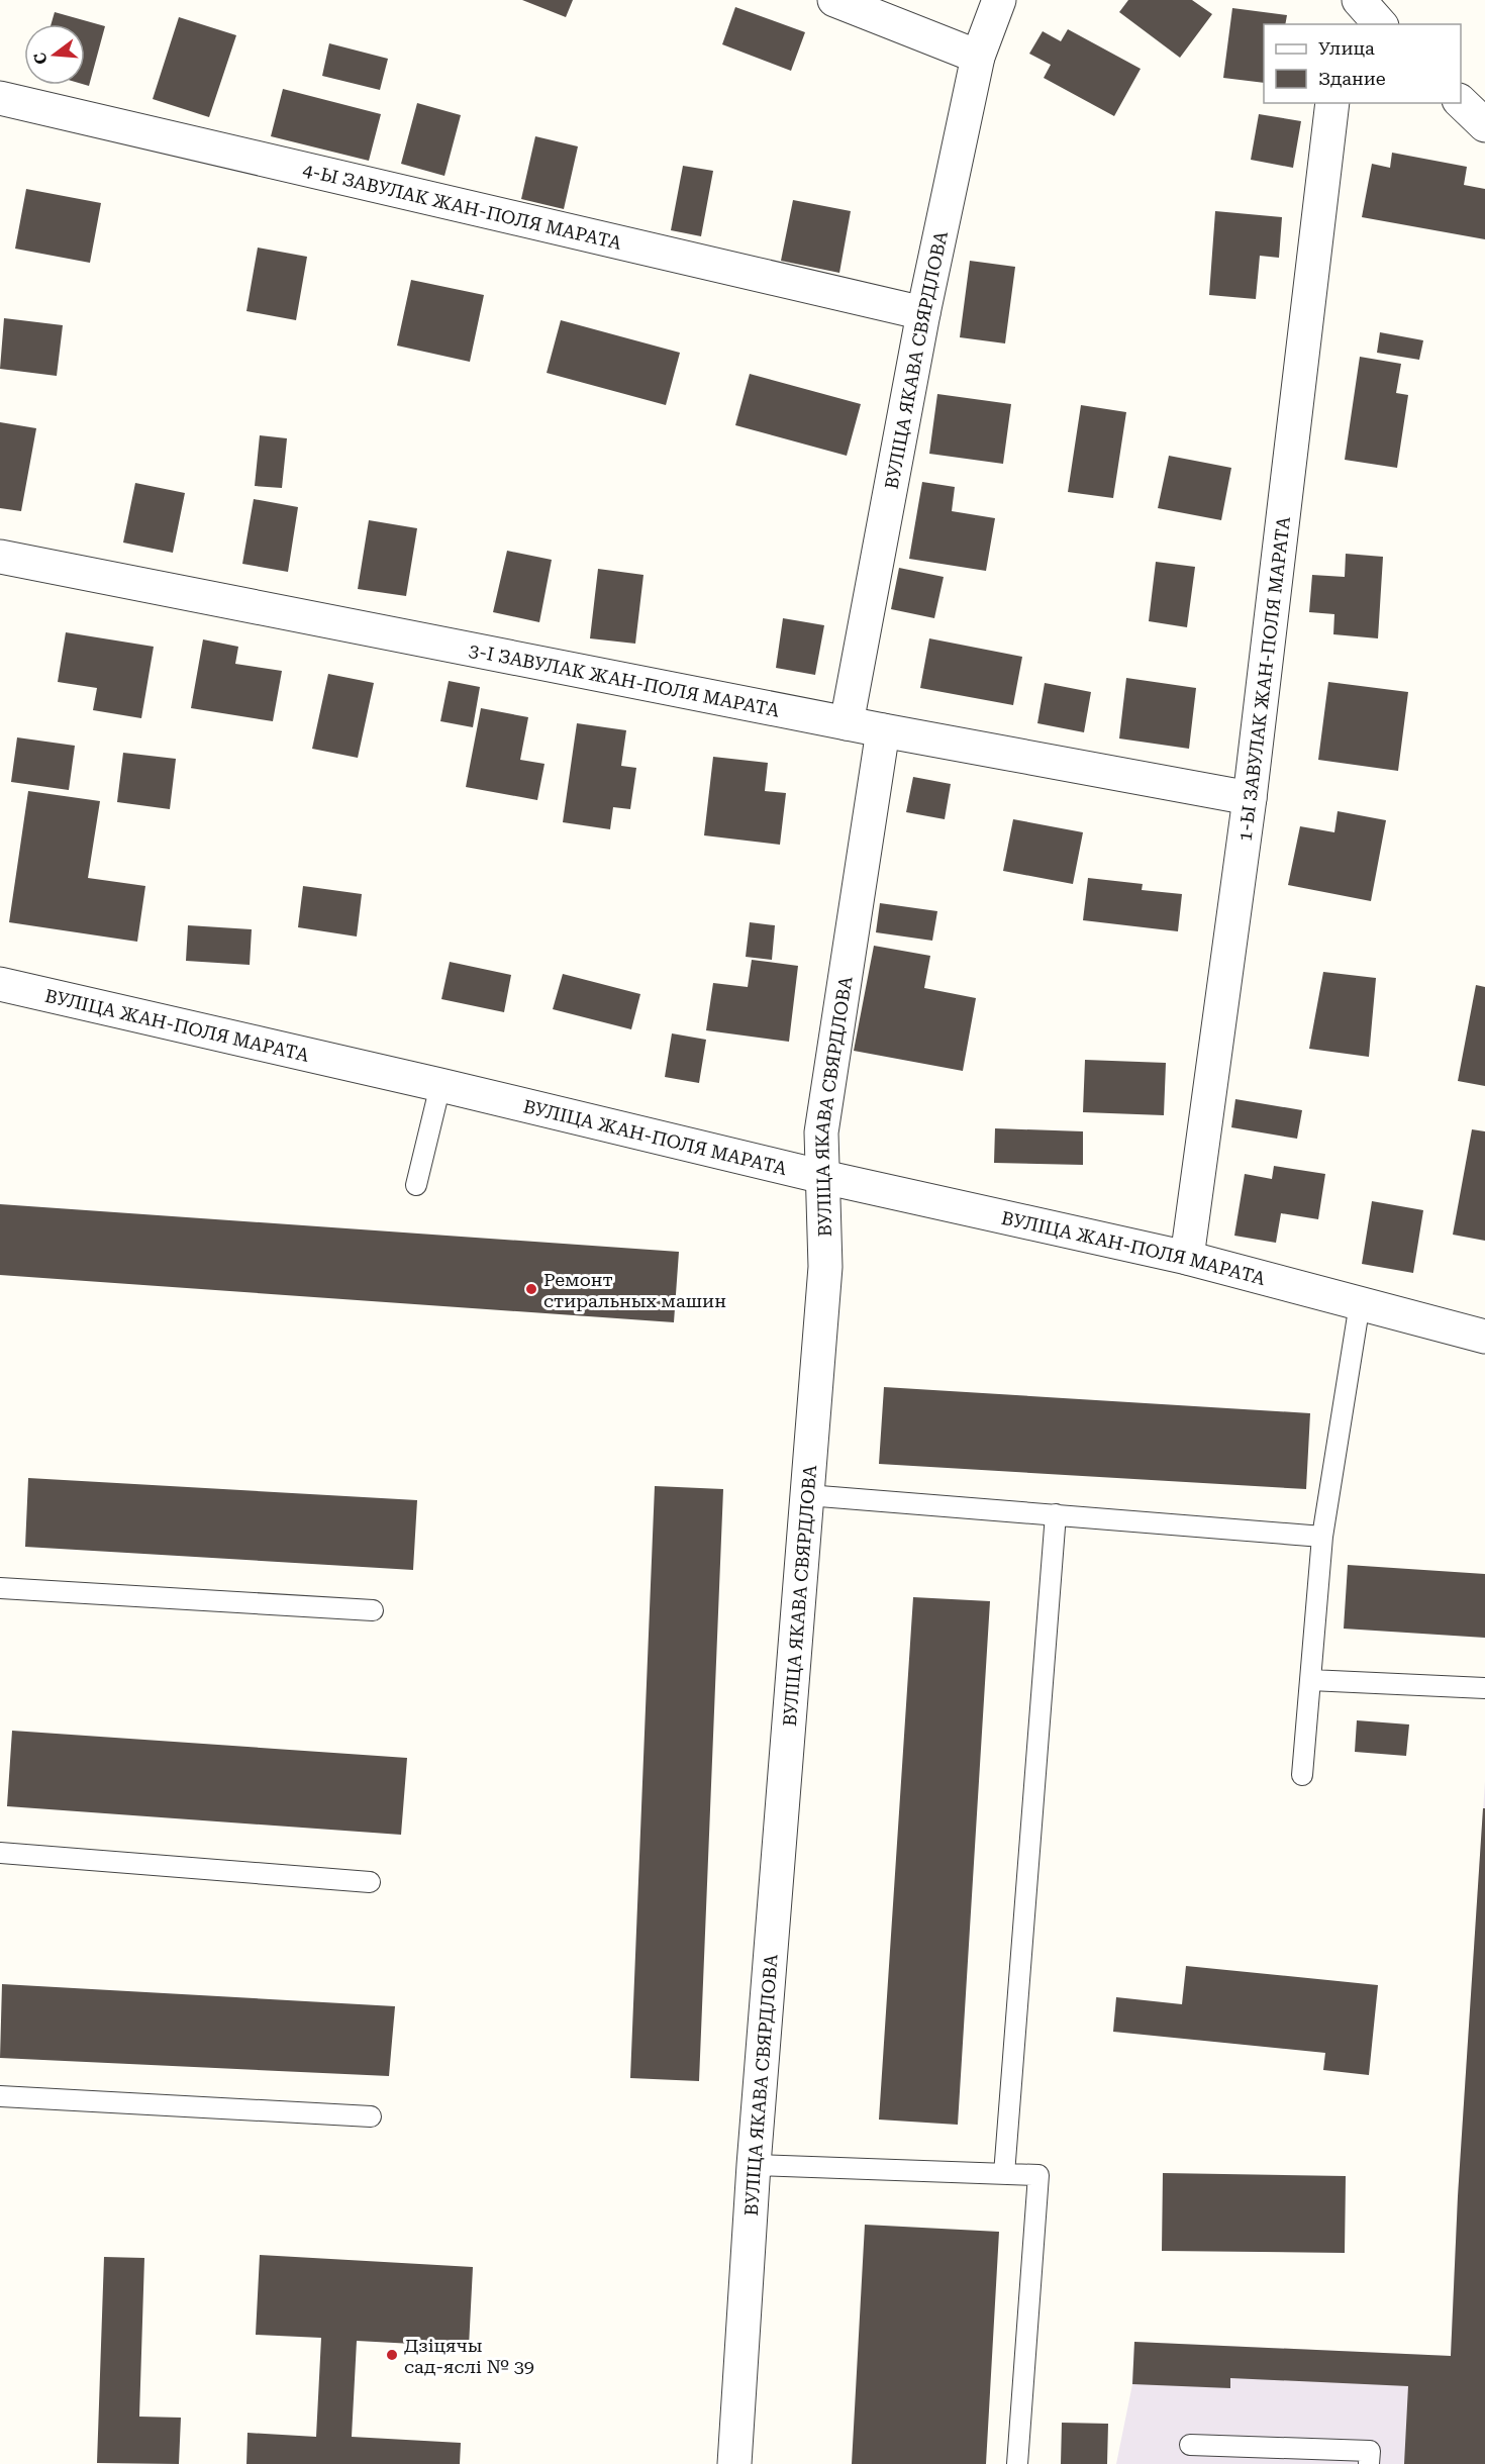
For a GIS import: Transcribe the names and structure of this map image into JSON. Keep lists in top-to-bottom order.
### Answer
{
  "streets": {
    "street": [
      "4-Ы ЗАВУЛАК ЖАН-ПОЛЯ МАРАТА",
      "ВУЛІЦА ЯКАВА СВЯРДЛОВА",
      "3-І ЗАВУЛАК ЖАН-ПОЛЯ МАРАТА",
      "1-Ы ЗАВУЛАК ЖАН-ПОЛЯ МАРАТА",
      "ВУЛІЦА ЖАН-ПОЛЯ МАРАТА"
    ]
  },
  "crossings": [
    ["4-Ы ЗАВУЛАК ЖАН-ПОЛЯ МАРАТА", "ВУЛІЦА ЯКАВА СВЯРДЛОВА"],
    ["ВУЛІЦА ЯКАВА СВЯРДЛОВА", "3-І ЗАВУЛАК ЖАН-ПОЛЯ МАРАТА"],
    ["ВУЛІЦА ЯКАВА СВЯРДЛОВА", "ВУЛІЦА ЖАН-ПОЛЯ МАРАТА"],
    ["3-І ЗАВУЛАК ЖАН-ПОЛЯ МАРАТА", "1-Ы ЗАВУЛАК ЖАН-ПОЛЯ МАРАТА"],
    ["1-Ы ЗАВУЛАК ЖАН-ПОЛЯ МАРАТА", "ВУЛІЦА ЖАН-ПОЛЯ МАРАТА"]
  ],
  "places": ["Ремонт стиральных машин", "Дзіцячы сад-яслі № 39"],
  "legend": ["Улица", "Здание"],
  "north": "left"
}
